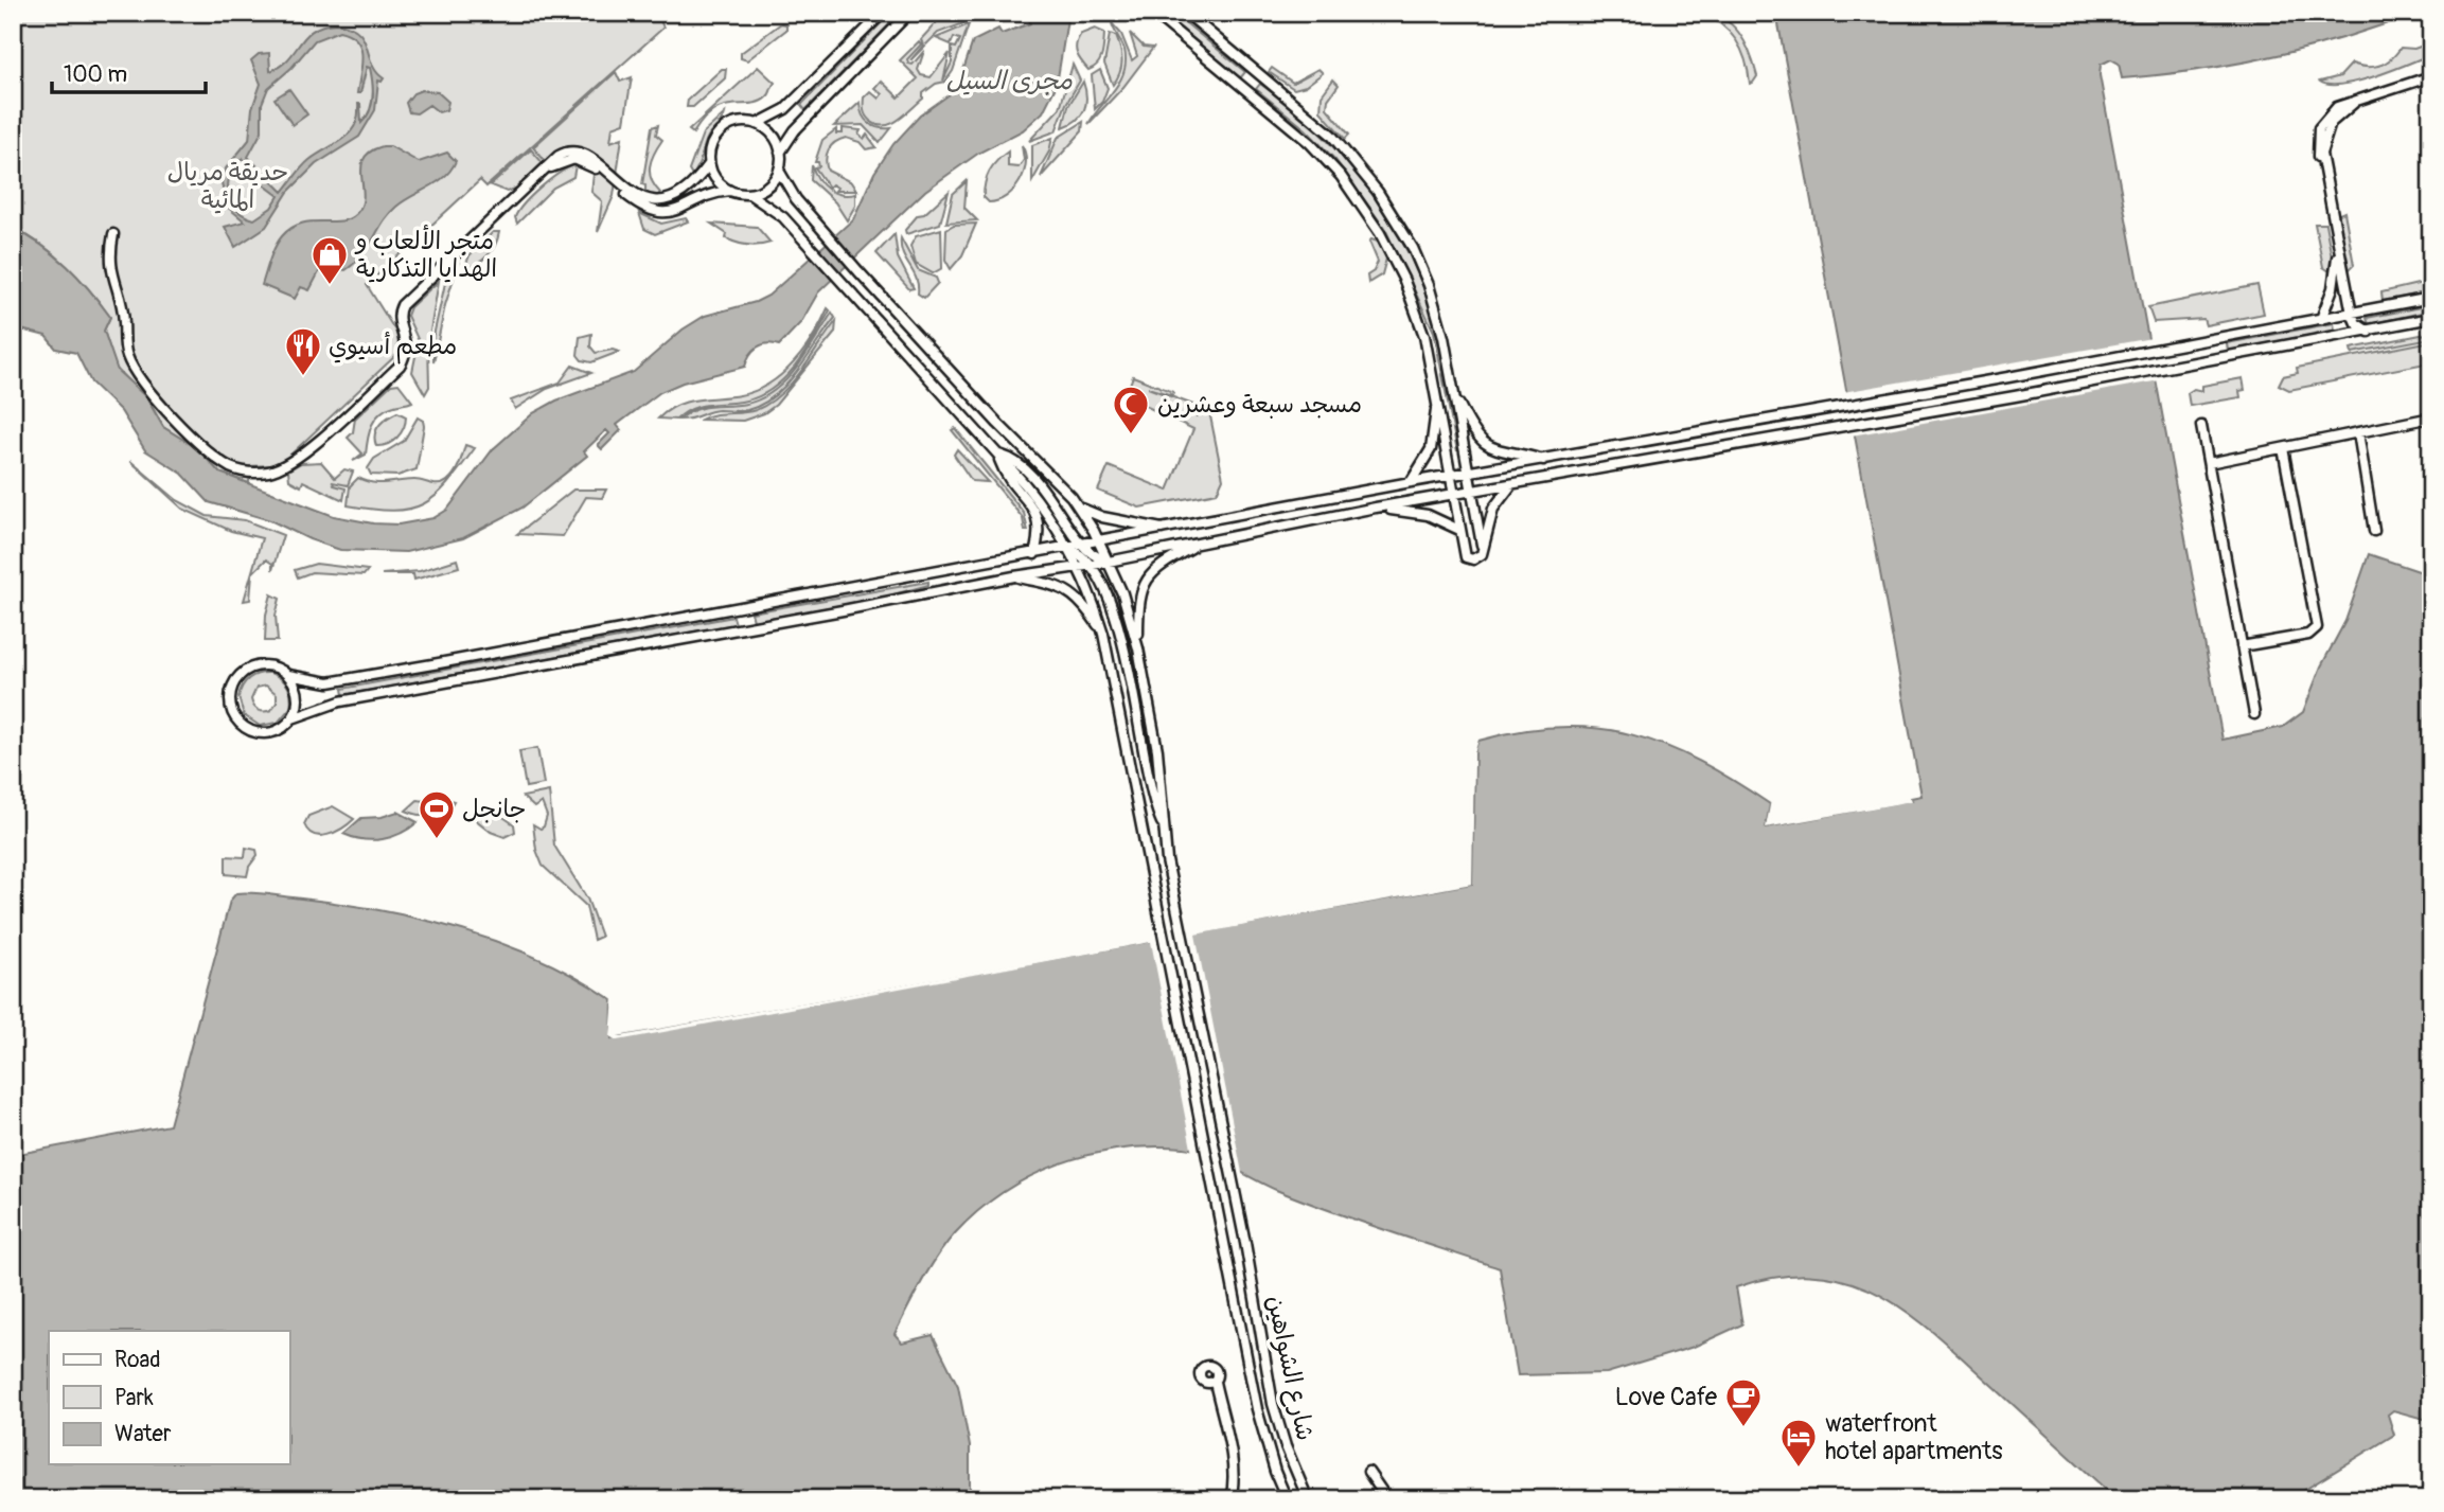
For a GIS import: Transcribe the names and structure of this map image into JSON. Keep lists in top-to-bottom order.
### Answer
{
  "streets": {
    "street": ["شارع الشواهين"]
  },
  "water": ["مجرى السيل"],
  "parks": ["حديقة مريال المائية"],
  "places": {
    "shop": ["متجر الألعاب و الهدايا التذكارية"],
    "restaurant": ["مطعم أسيوي"],
    "mosque": ["مسجد سبعة وعشرين"],
    "sports": ["جانجل"],
    "cafe": ["Love Cafe"],
    "hotel": ["waterfront hotel apartments"]
  },
  "legend": ["Road", "Park", "Water"],
  "scale_bar": "100 m"
}
